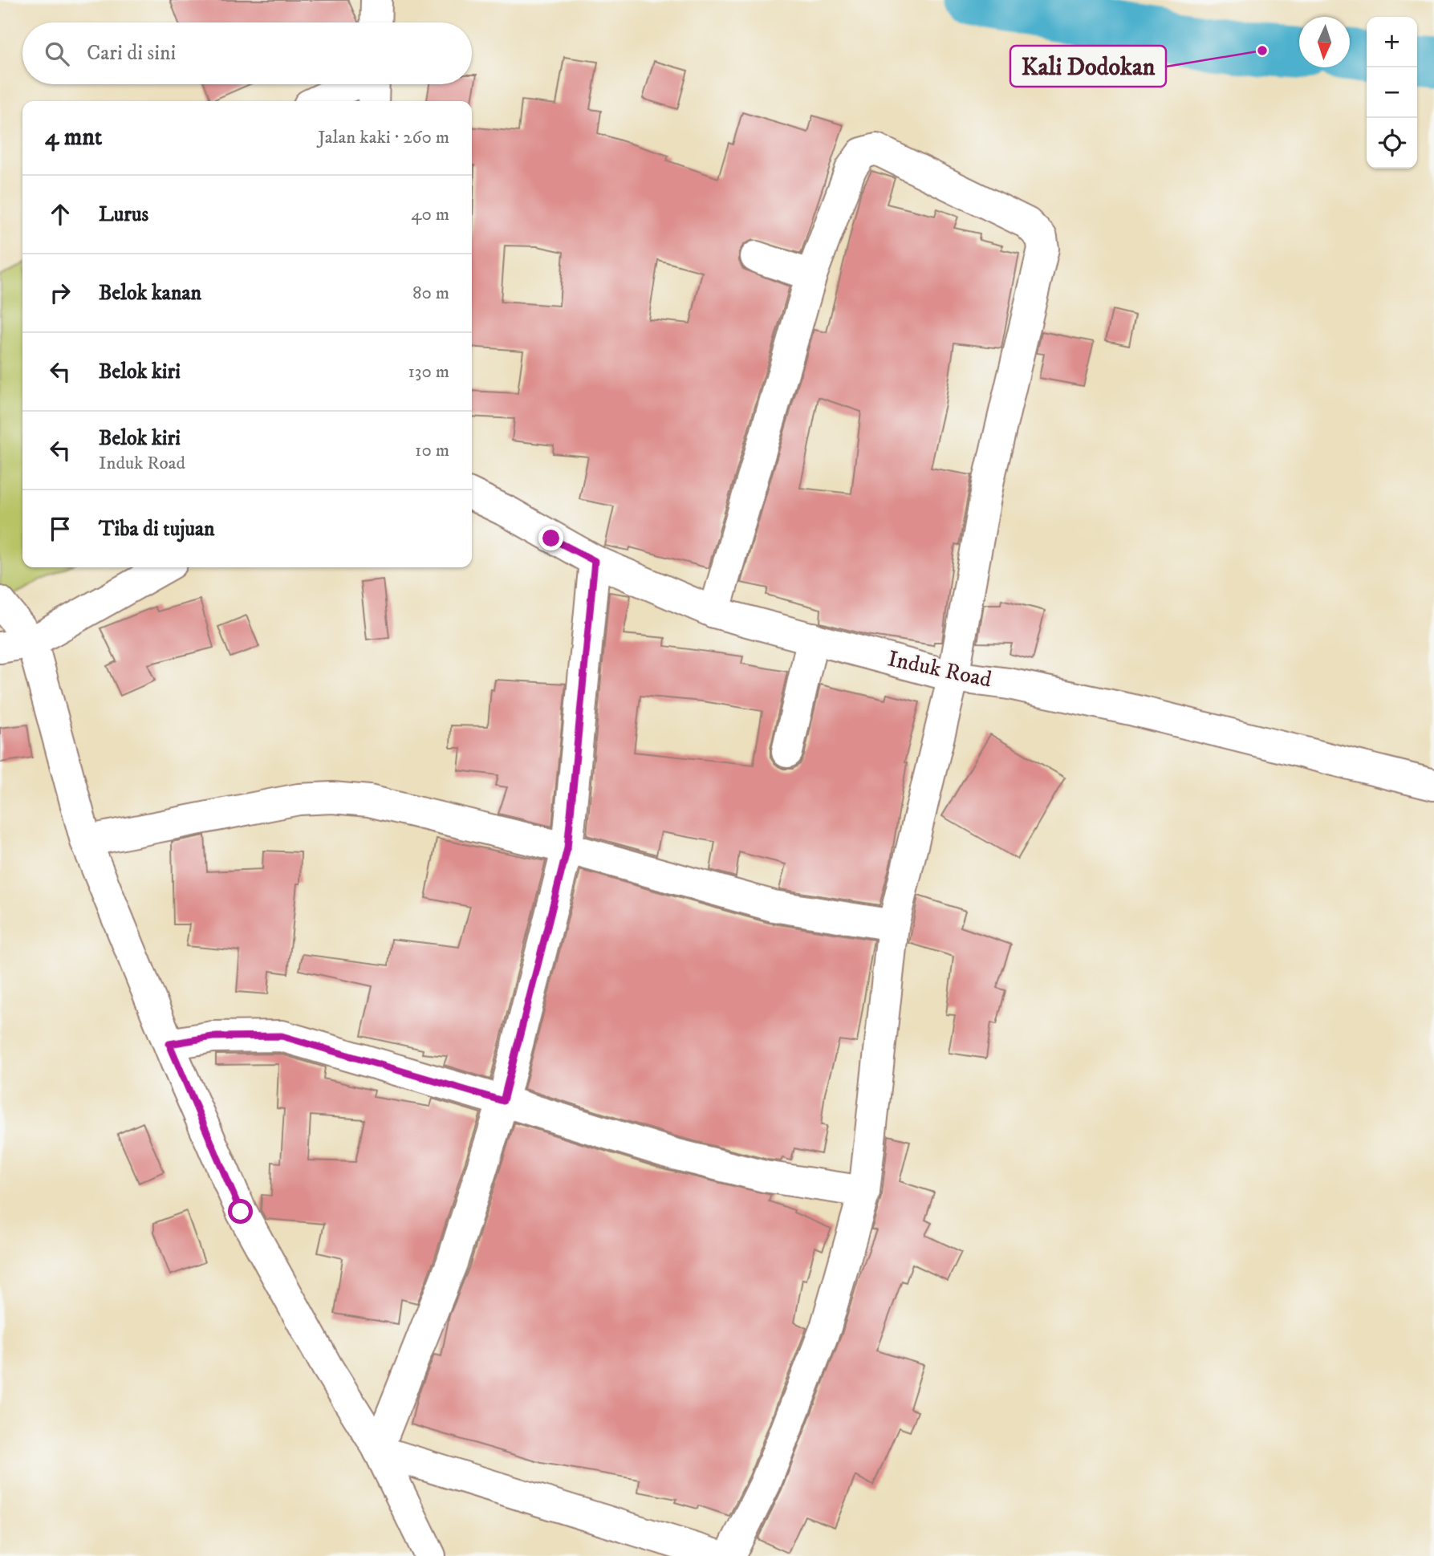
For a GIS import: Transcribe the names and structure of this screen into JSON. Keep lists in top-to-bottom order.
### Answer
{
  "streets": {
    "street": ["Induk Road"]
  },
  "places": ["Kali Dodokan"],
  "north": "bottom",
  "page": {
    "map_buttons": ["+", "−"],
    "search": "Cari di sini",
    "heading": ["4 mnt", "Jalan kaki · 260 m"],
    "list": [
      ["Lurus", "40 m"],
      ["Belok kanan", "80 m"],
      ["Belok kiri", "130 m"],
      ["Belok kiri", "Induk Road", "10 m"],
      "Tiba di tujuan"
    ]
  }
}
